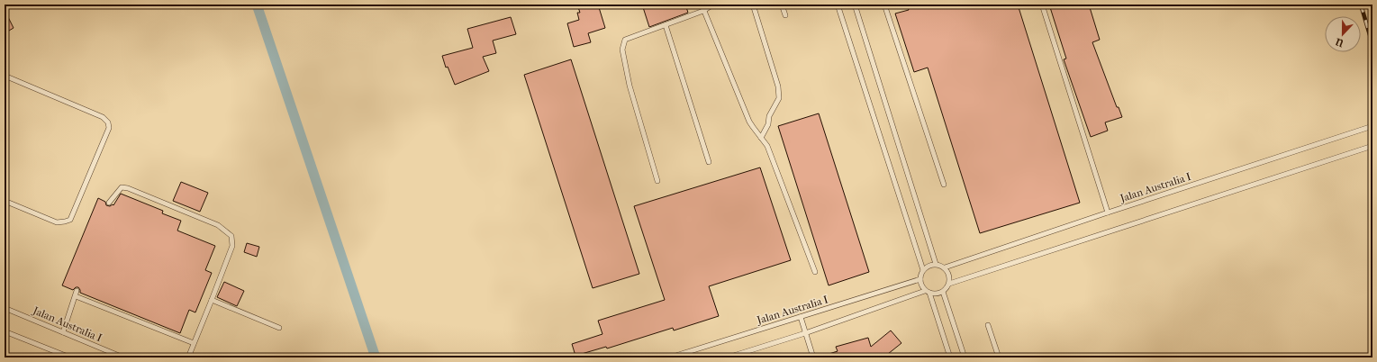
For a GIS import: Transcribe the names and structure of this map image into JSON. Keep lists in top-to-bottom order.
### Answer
{
  "streets": {
    "lane": ["Jalan Australia I"]
  },
  "north": "bottom"
}
